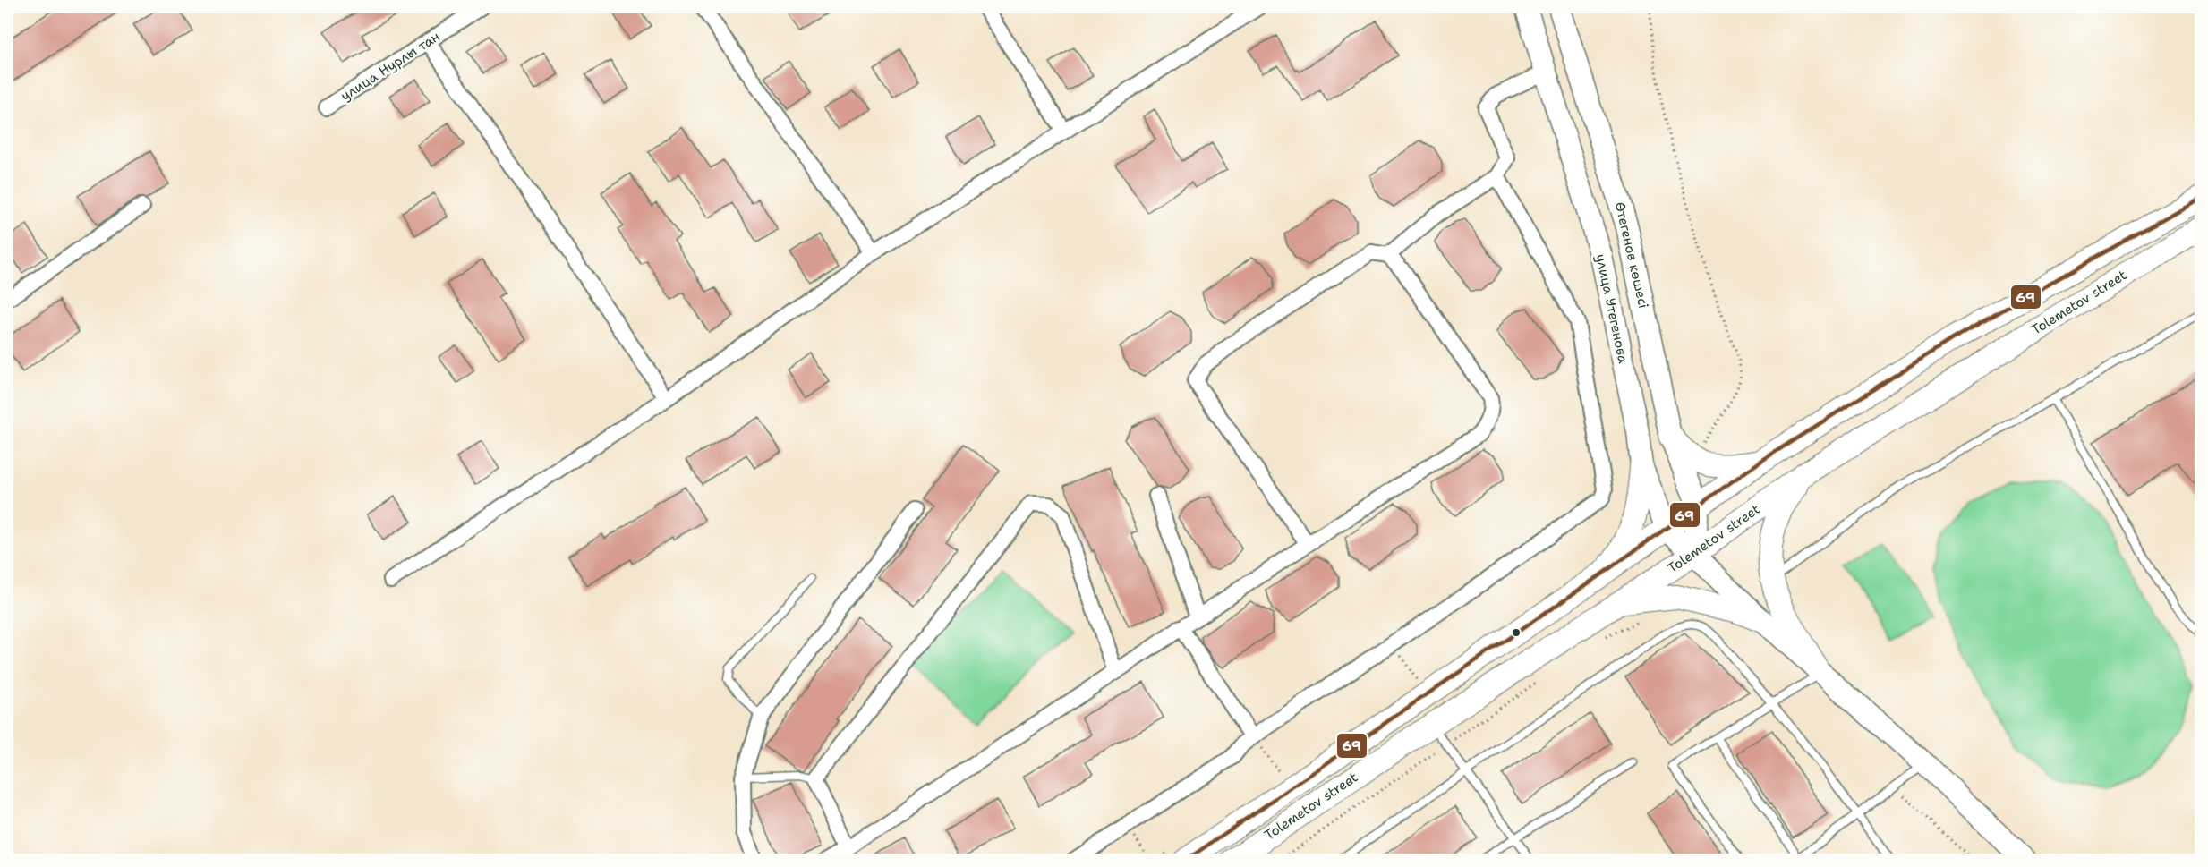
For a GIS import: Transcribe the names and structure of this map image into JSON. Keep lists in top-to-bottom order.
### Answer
{
  "streets": {
    "main road": ["Өтегенов көшесі", "Tolemetov street", "улица Утегенова"],
    "street": ["улица Нурлы тан"]
  },
  "crossings": [
    ["Өтегенов көшесі", "Tolemetov street"],
    ["Tolemetov street", "улица Утегенова"]
  ],
  "lines": ["transit line 69"]
}
